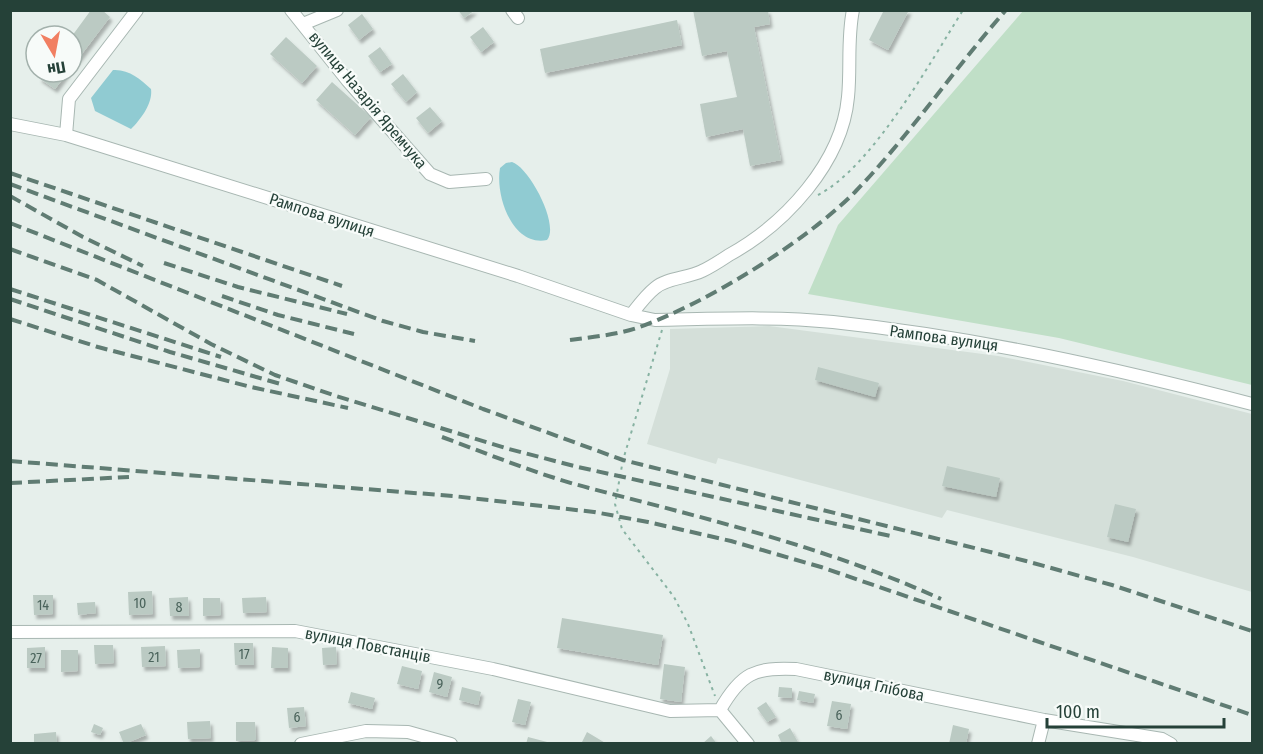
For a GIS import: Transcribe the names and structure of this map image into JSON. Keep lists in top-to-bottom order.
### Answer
{
  "streets": {
    "street": [
      "вулиця Назарія Яремчука",
      "Рампова вулиця",
      "вулиця Повстанців",
      "вулиця Глібова"
    ]
  },
  "crossings": [
    ["вулиця Повстанців", "вулиця Глібова"]
  ],
  "house_numbers": [
    "10",
    "14",
    "8",
    "17",
    "21",
    "27",
    "9",
    "6",
    "6"
  ],
  "scale_bar": "100 m",
  "north": "bottom"
}
